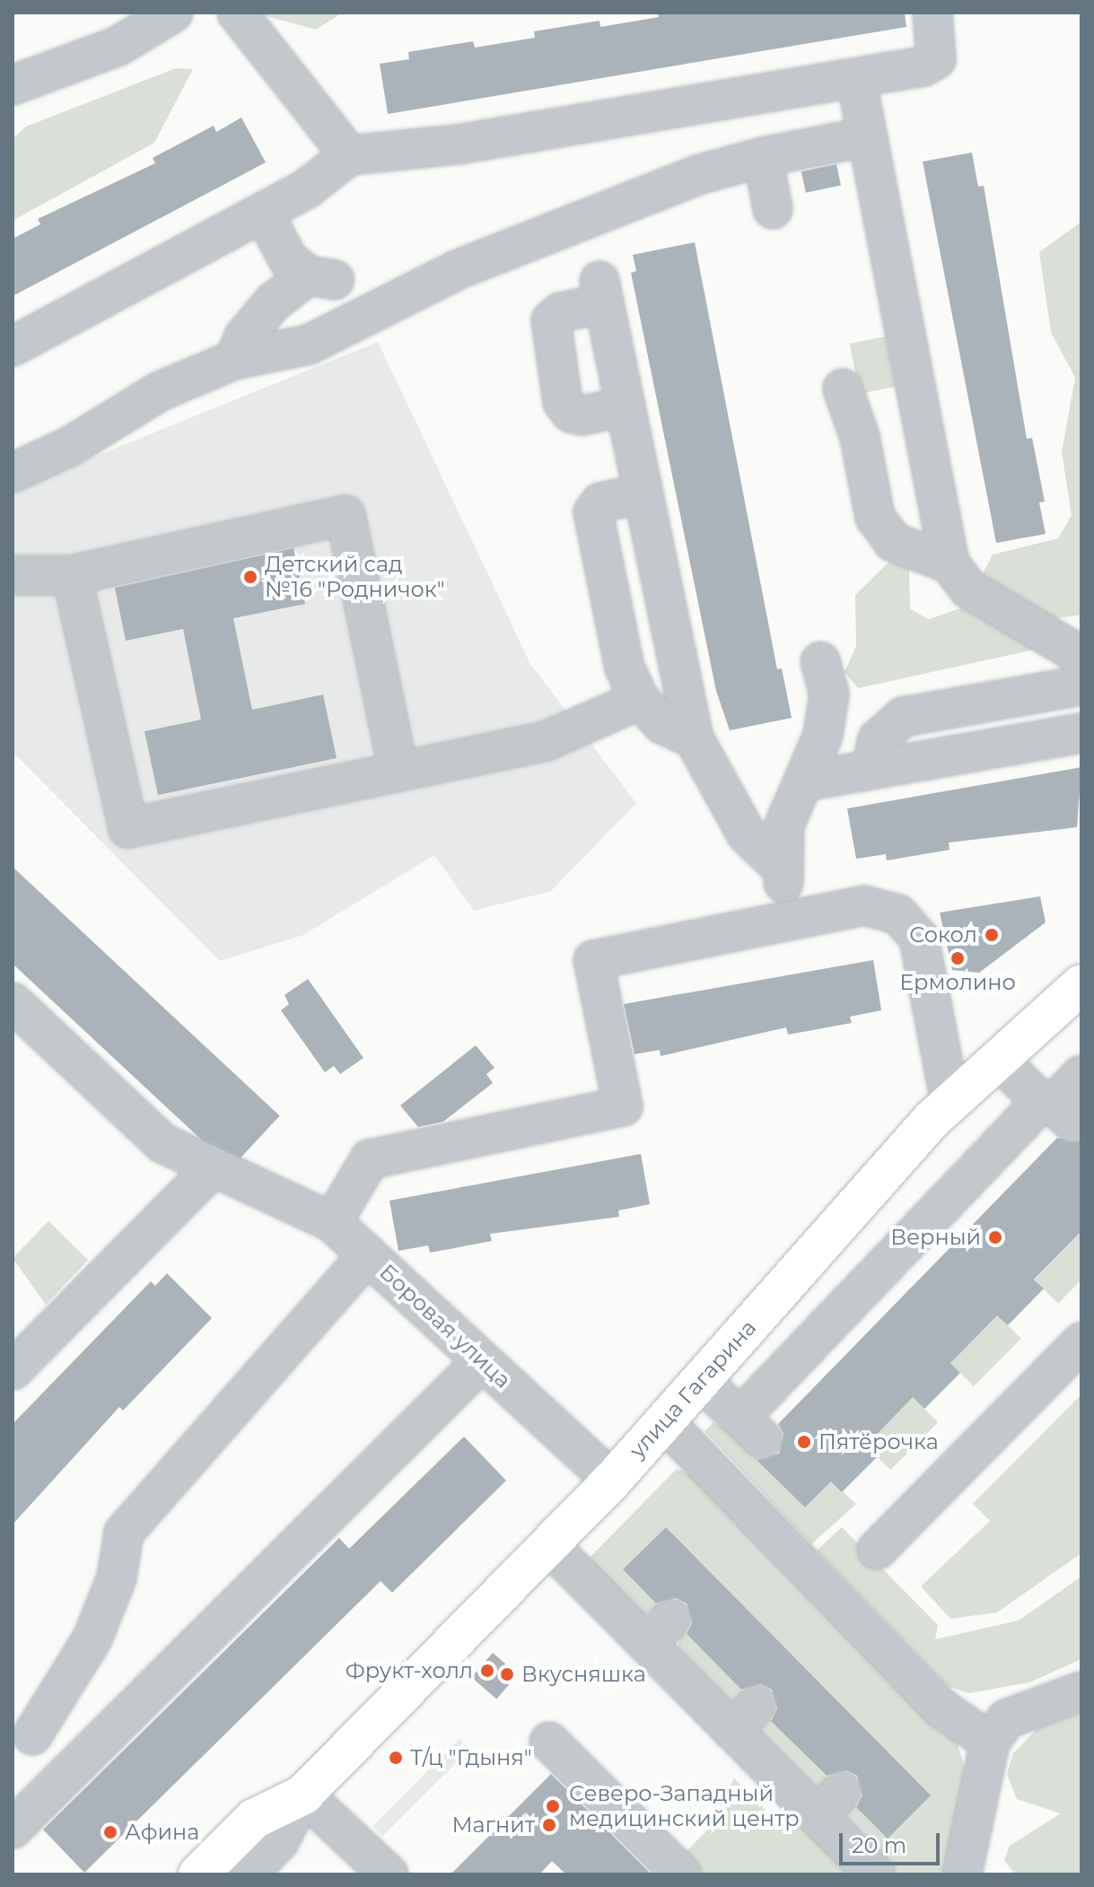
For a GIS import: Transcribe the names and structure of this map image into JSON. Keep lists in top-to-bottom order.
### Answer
{
  "streets": {
    "main road": ["улица Гагарина"],
    "street": ["Боровая улица"]
  },
  "crossings": [
    ["Боровая улица", "улица Гагарина"]
  ],
  "places": [
    "Детский сад №16 \"Родничок\"",
    "Сокол",
    "Ермолино",
    "Верный",
    "Пятёрочка",
    "Фрукт-холл",
    "Вкусняшка",
    "Т/ц \"Гдыня\"",
    "Северо-Западный медицинский центр",
    "Магнит",
    "Афина"
  ],
  "scale_bar": "20 m"
}
